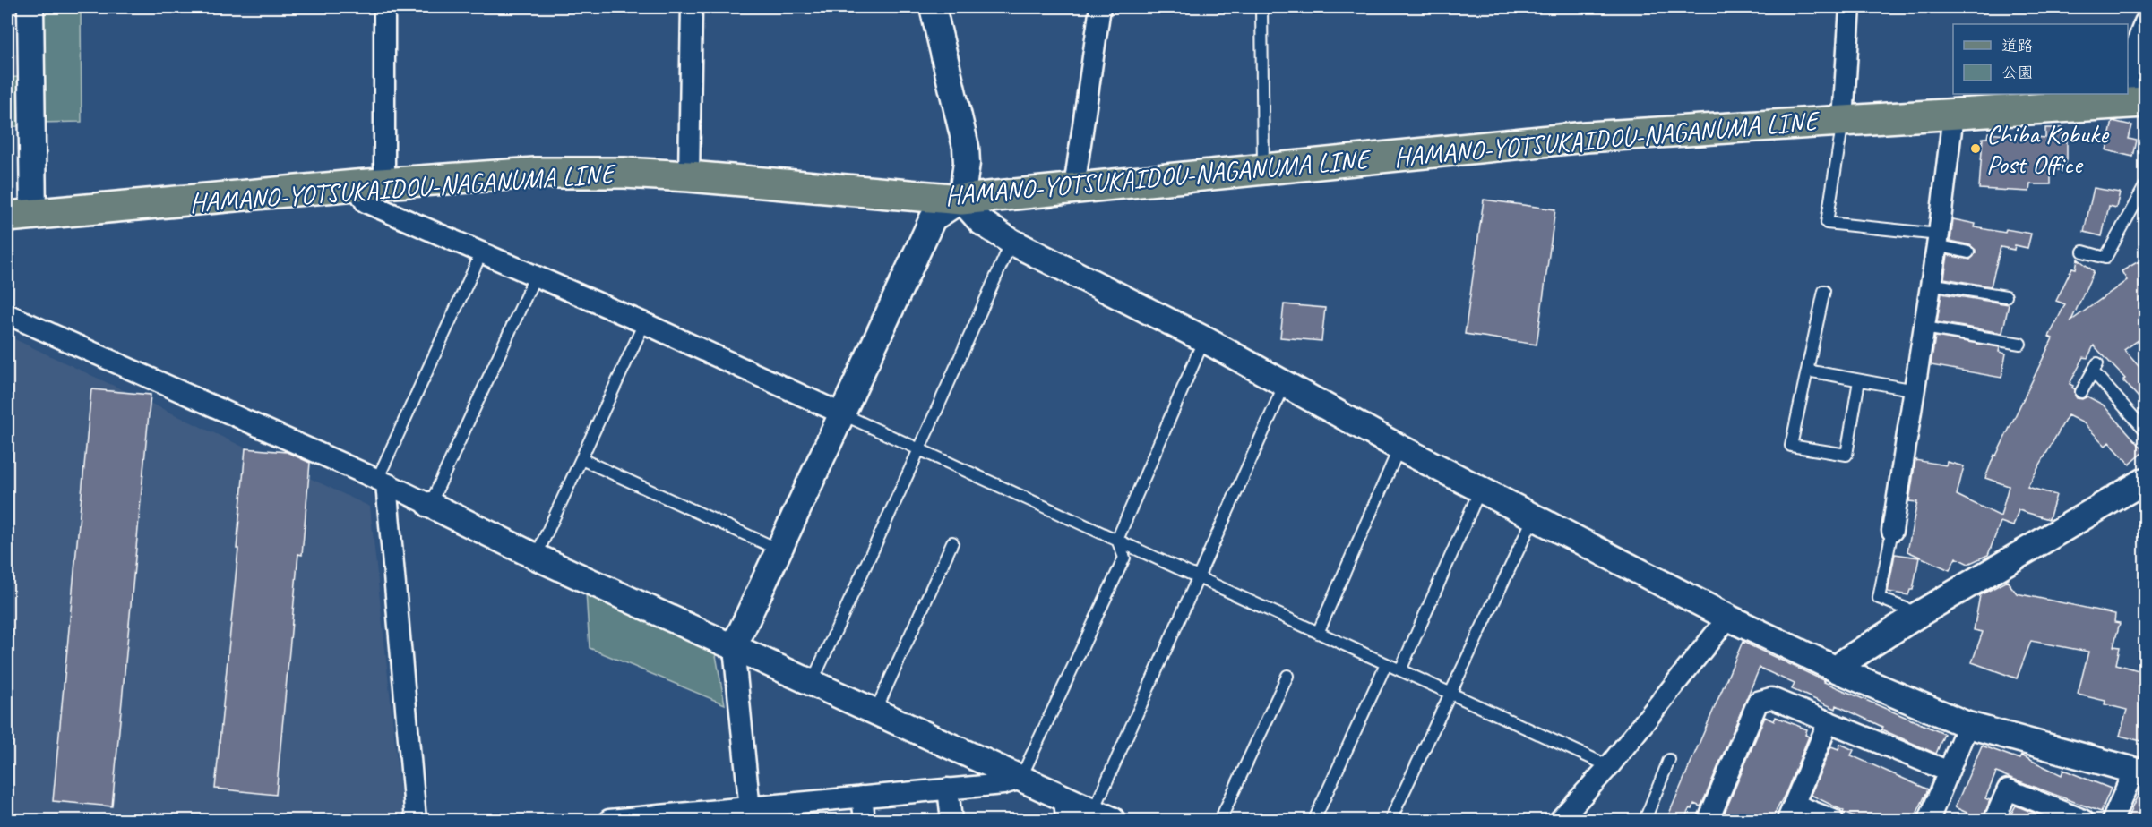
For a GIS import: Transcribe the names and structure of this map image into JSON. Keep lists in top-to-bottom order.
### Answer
{
  "streets": {
    "main road": ["HAMANO-YOTSUKAIDOU-NAGANUMA LINE"]
  },
  "places": ["Chiba Kobuke Post Office"],
  "legend": ["道路", "公園"]
}
